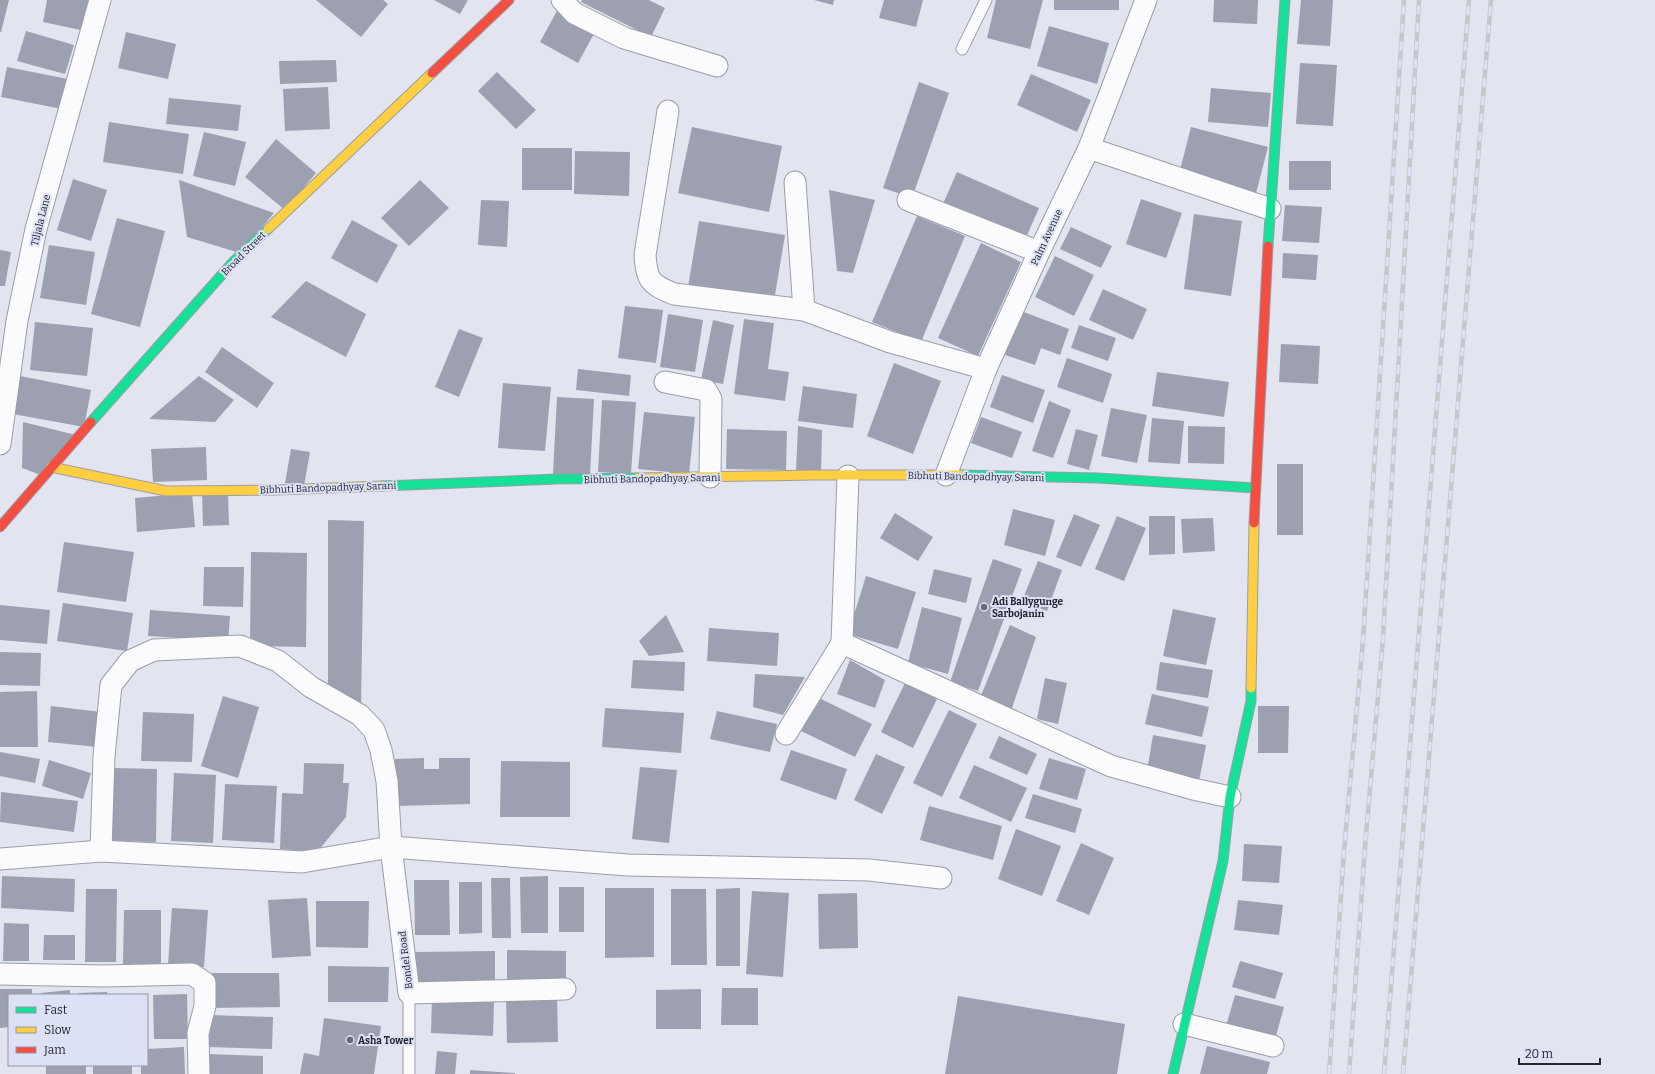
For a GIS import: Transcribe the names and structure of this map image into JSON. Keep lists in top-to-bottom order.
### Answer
{
  "streets": {
    "street": [
      "Tiljala Lane",
      "Palm Avenue",
      "Broad Street",
      "Bibhuti Bandopadhyay Sarani",
      "Bondel Road"
    ]
  },
  "crossings": [
    ["Palm Avenue", "Bibhuti Bandopadhyay Sarani"],
    ["Broad Street", "Bibhuti Bandopadhyay Sarani"]
  ],
  "places": ["Adi Ballygunge Sarbojanin", "Asha Tower"],
  "legend": ["Fast", "Slow", "Jam"],
  "scale_bar": "20 m"
}
